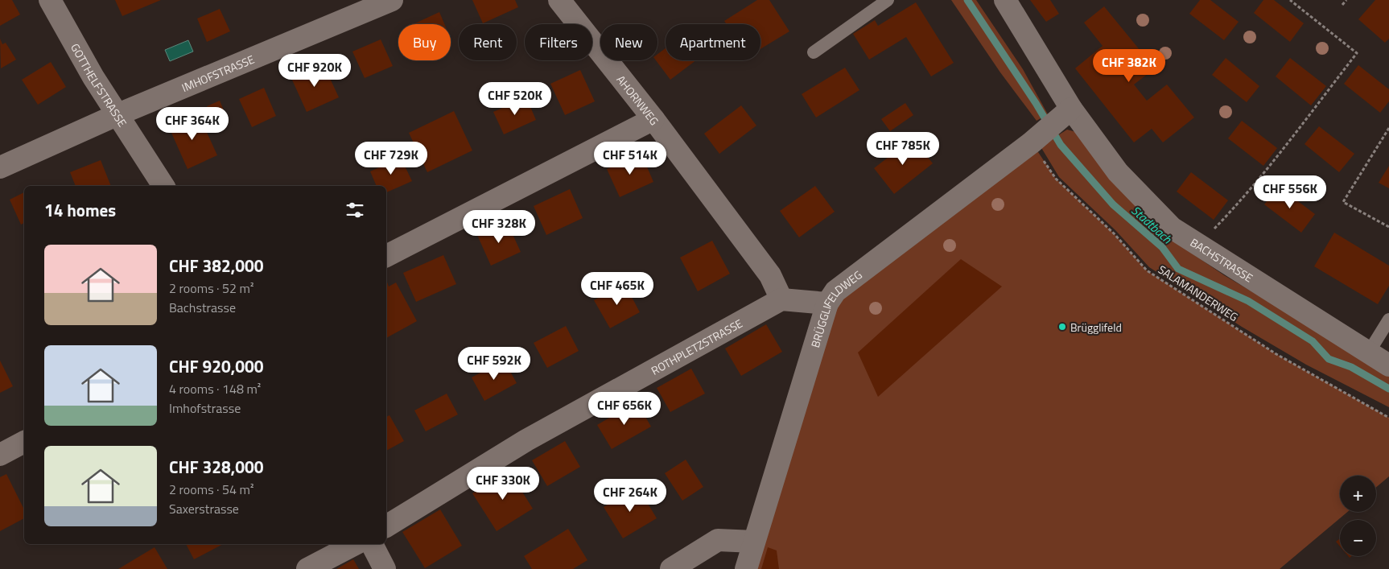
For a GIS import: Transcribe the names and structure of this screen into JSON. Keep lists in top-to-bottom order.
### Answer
{
  "streets": {
    "street": [
      "IMHOFSTRASSE",
      "GOTTHELFSTRASSE",
      "AHORNWEG",
      "BACHSTRASSE",
      "BRÜGGLIFELDWEG",
      "ROTHPLETZSTRASSE"
    ],
    "path": ["SALAMANDERWEG"]
  },
  "crossings": [
    ["IMHOFSTRASSE", "GOTTHELFSTRASSE"],
    ["AHORNWEG", "ROTHPLETZSTRASSE"],
    ["BACHSTRASSE", "BRÜGGLIFELDWEG"],
    ["SALAMANDERWEG", "BRÜGGLIFELDWEG"]
  ],
  "water": ["Stadtbach"],
  "places": ["Brügglifeld"],
  "page": {
    "chip": [
      "Buy",
      "Rent",
      "Filters",
      "New",
      "Apartment"
    ],
    "price": [
      "CHF 382K",
      "CHF 920K",
      "CHF 520K",
      "CHF 364K",
      "CHF 785K",
      "CHF 729K",
      "CHF 514K",
      "CHF 556K",
      "CHF 328K",
      "CHF 465K",
      "CHF 592K",
      "CHF 656K",
      "CHF 330K",
      "CHF 264K"
    ],
    "heading": "14 homes",
    "list": [
      {
        "name": "CHF 382,000",
        "note": "2 rooms · 52 m² · Bachstrasse"
      },
      {
        "name": "CHF 920,000",
        "note": "4 rooms · 148 m² · Imhofstrasse"
      },
      {
        "name": "CHF 328,000",
        "note": "2 rooms · 54 m² · Saxerstrasse"
      }
    ],
    "map_buttons": ["+", "−"]
  }
}
